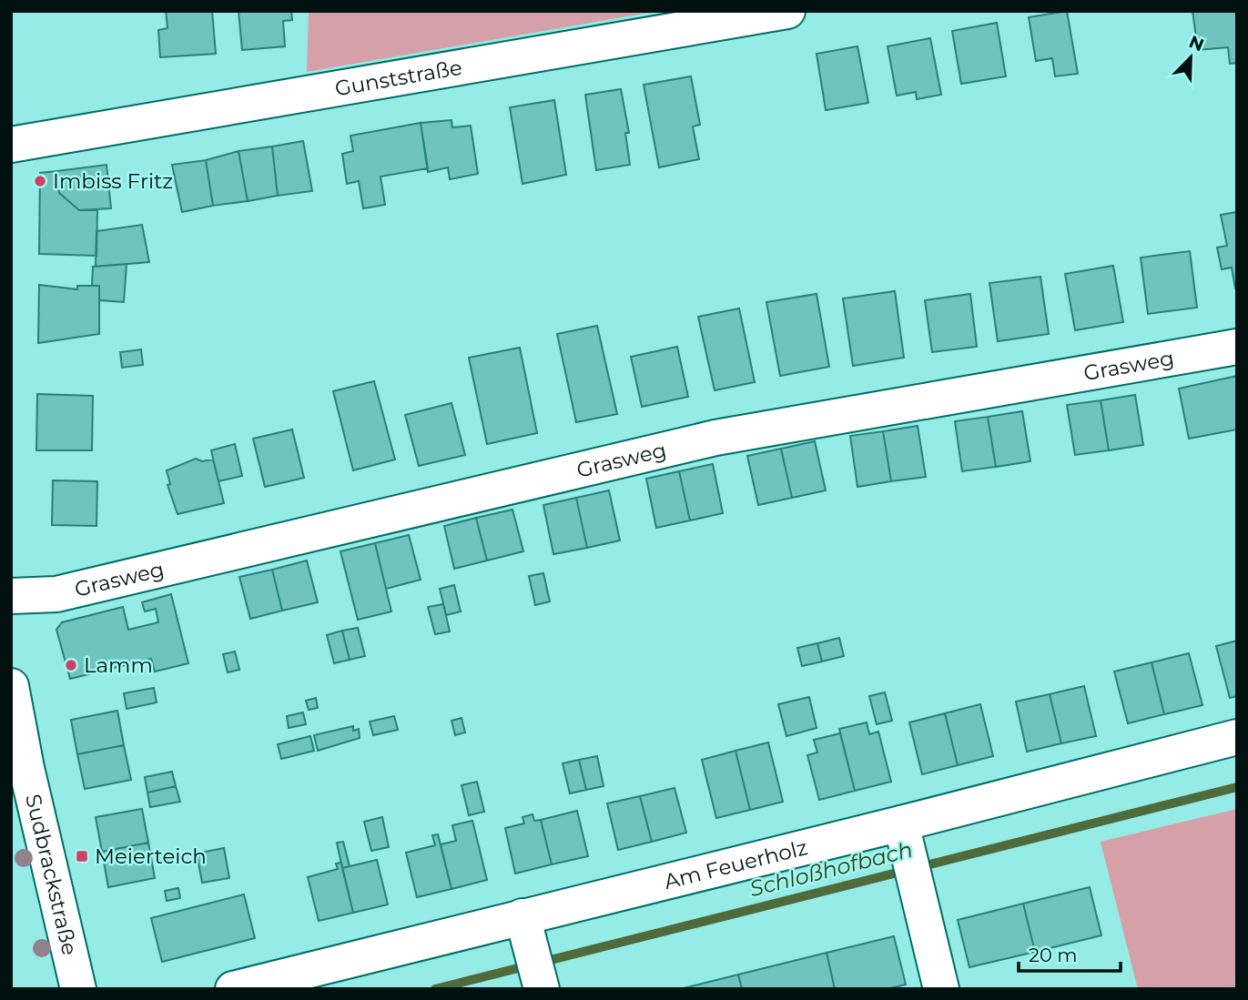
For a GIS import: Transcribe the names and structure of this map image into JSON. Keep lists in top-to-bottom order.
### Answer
{
  "streets": {
    "street": [
      "Gunststraße",
      "Grasweg",
      "Am Feuerholz",
      "Sudbrackstraße"
    ]
  },
  "water": ["Schloßhofbach"],
  "places": {
    "other": ["Imbiss Fritz", "Lamm"],
    "transit": ["Meierteich"]
  },
  "scale_bar": "20 m",
  "north": "top right"
}
